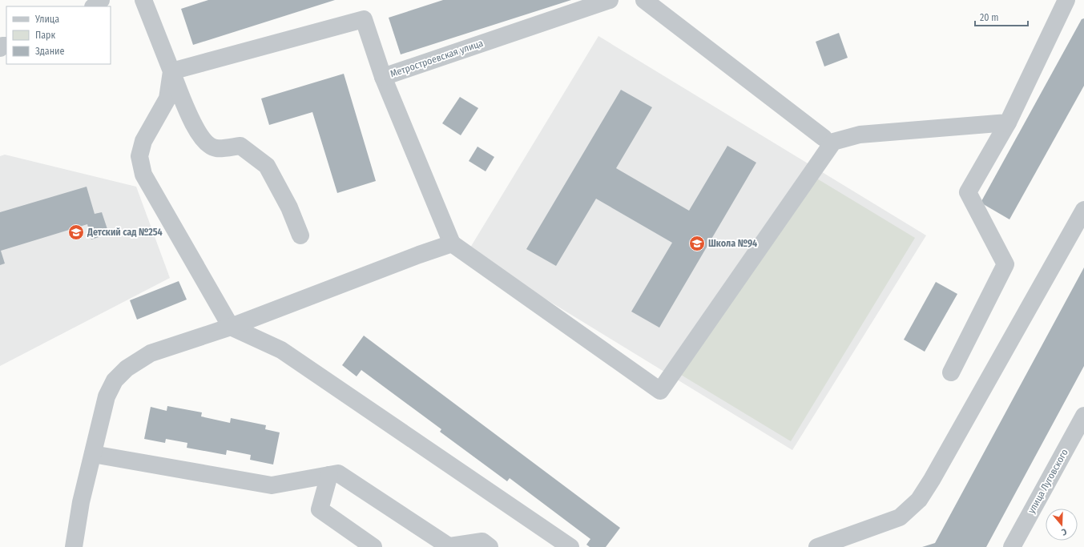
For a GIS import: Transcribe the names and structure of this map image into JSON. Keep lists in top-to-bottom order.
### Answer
{
  "streets": {
    "street": ["Метростроевская улица", "улица Луговского"]
  },
  "places": {
    "school or university": ["Детский сад №254", "Школа №94"]
  },
  "legend": ["Улица", "Парк", "Здание"],
  "scale_bar": "20 m",
  "north": "bottom"
}
